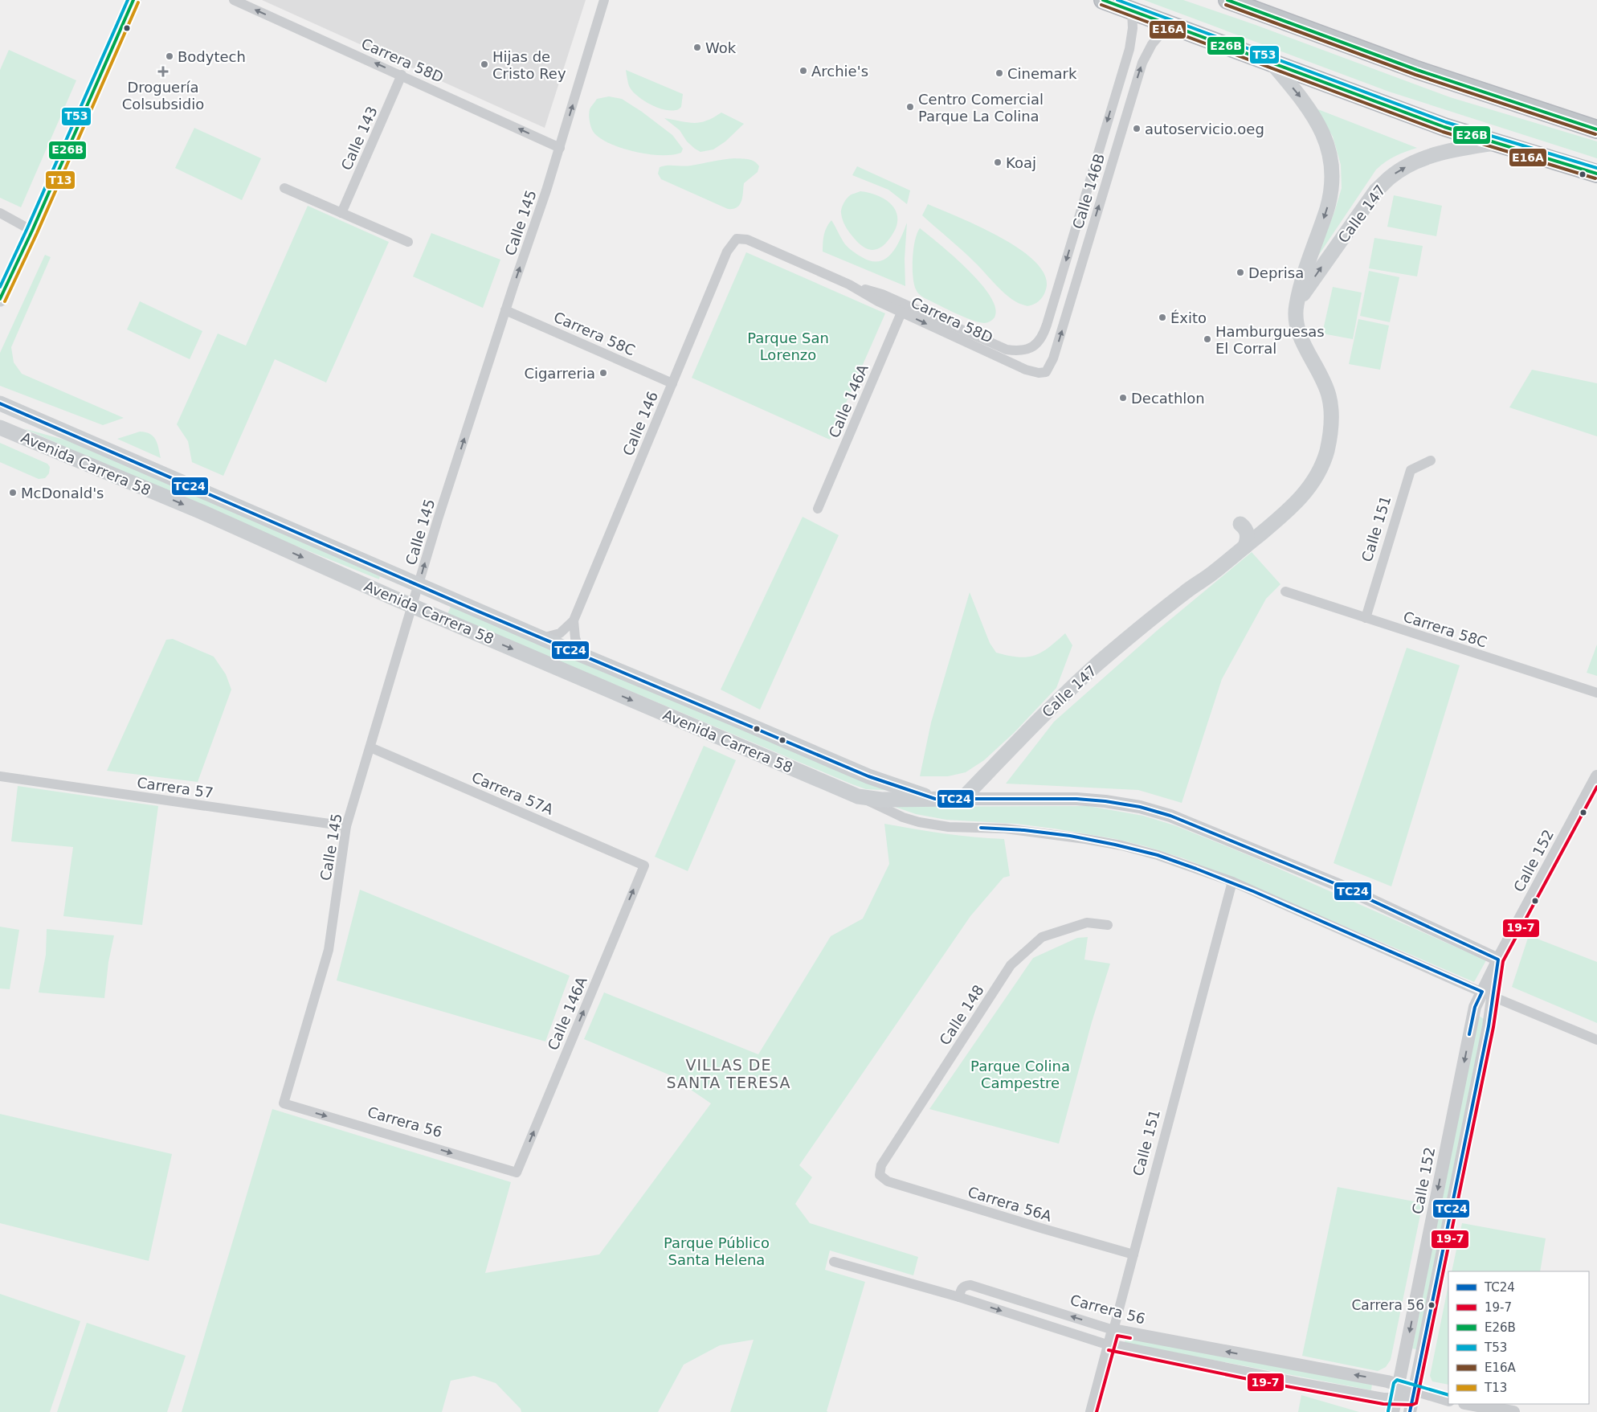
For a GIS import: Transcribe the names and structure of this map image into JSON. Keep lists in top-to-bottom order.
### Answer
{
  "streets": {
    "main road": ["Calle 147", "Avenida Carrera 58"],
    "street": [
      "Carrera 58D",
      "Calle 143",
      "Calle 146B",
      "Calle 145",
      "Carrera 58C",
      "Calle 146A",
      "Calle 146",
      "Calle 151",
      "Carrera 57",
      "Carrera 57A",
      "Calle 152",
      "Calle 148",
      "Carrera 56",
      "Carrera 56A"
    ]
  },
  "crossings": [
    ["Carrera 58D", "Calle 143"],
    ["Carrera 58D", "Calle 146B"],
    ["Carrera 58D", "Calle 145"],
    ["Carrera 58D", "Calle 146A"],
    ["Carrera 58D", "Calle 146"],
    ["Calle 147", "Avenida Carrera 58"],
    ["Calle 145", "Carrera 58C"],
    ["Calle 145", "Avenida Carrera 58"],
    ["Calle 145", "Carrera 57"],
    ["Calle 145", "Carrera 57A"],
    ["Calle 145", "Carrera 56"],
    ["Carrera 58C", "Calle 146"],
    ["Carrera 58C", "Calle 151"],
    ["Calle 146A", "Carrera 57A"],
    ["Calle 146A", "Carrera 56"],
    ["Calle 146", "Avenida Carrera 58"],
    ["Avenida Carrera 58", "Calle 151"],
    ["Avenida Carrera 58", "Calle 152"],
    ["Calle 151", "Carrera 56"],
    ["Calle 151", "Carrera 56A"],
    ["Calle 152", "Carrera 56"],
    ["Calle 148", "Carrera 56A"]
  ],
  "one_way": ["Calle 145", "Calle 146A"],
  "districts": ["VILLAS DE SANTA TERESA"],
  "parks": ["Parque San Lorenzo", "Parque Colina Campestre", "Parque Público Santa Helena"],
  "places": {
    "other": [
      "Wok",
      "Bodytech",
      "Hijas de Cristo Rey",
      "Archie's",
      "Cinemark",
      "Centro Comercial Parque La Colina",
      "autoservicio.oeg",
      "Koaj",
      "Deprisa",
      "Éxito",
      "Hamburguesas El Corral",
      "Cigarreria",
      "Decathlon",
      "McDonald's",
      "Carrera 56"
    ],
    "health": ["Droguería Colsubsidio"]
  },
  "lines": [
    "transit line E26B",
    "transit line T53",
    "transit line T13",
    "transit line E16A",
    "transit line TC24",
    "transit line 19-7"
  ],
  "legend": [
    "TC24",
    "19-7",
    "E26B",
    "T53",
    "E16A",
    "T13"
  ]
}
